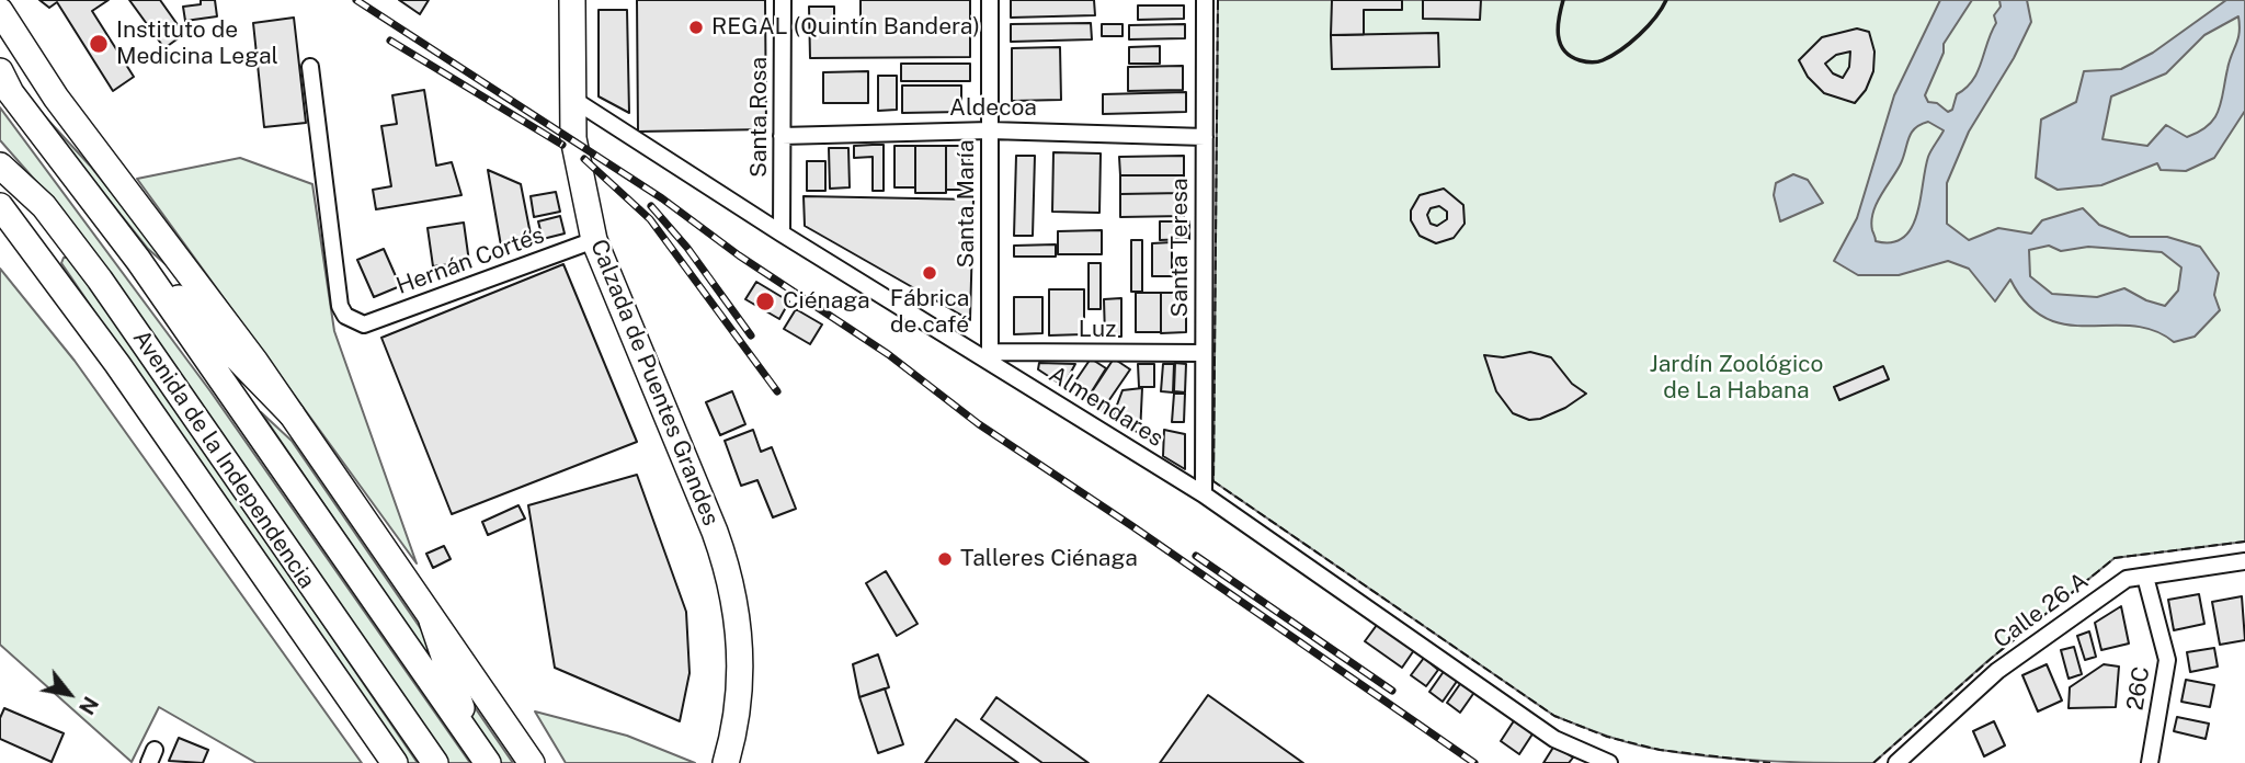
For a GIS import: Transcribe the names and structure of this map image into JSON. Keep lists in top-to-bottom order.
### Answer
{
  "streets": {
    "main road": ["Calzada de Puentes Grandes", "Avenida de la Independencia"],
    "street": [
      "Aldecoa",
      "Santa Rosa",
      "Santa María",
      "Santa Teresa",
      "Hernán Cortés",
      "Luz",
      "Almendares",
      "Calle 26 A",
      "26C"
    ]
  },
  "crossings": [
    ["Aldecoa", "Santa Rosa"],
    ["Aldecoa", "Santa María"],
    ["Aldecoa", "Santa Teresa"],
    ["Santa Rosa", "Almendares"],
    ["Santa María", "Luz"],
    ["Santa María", "Almendares"],
    ["Santa Teresa", "Luz"],
    ["Santa Teresa", "Almendares"],
    ["Hernán Cortés", "Calzada de Puentes Grandes"],
    ["Luz", "Almendares"],
    ["Calzada de Puentes Grandes", "Almendares"],
    ["Calle 26 A", "26C"]
  ],
  "parks": ["Jardín Zoológico de La Habana"],
  "places": [
    "REGAL (Quintín Bandera)",
    "Instituto de Medicina Legal",
    "Fábrica de café",
    "Ciénaga",
    "Talleres Ciénaga"
  ],
  "north": "bottom right"
}
